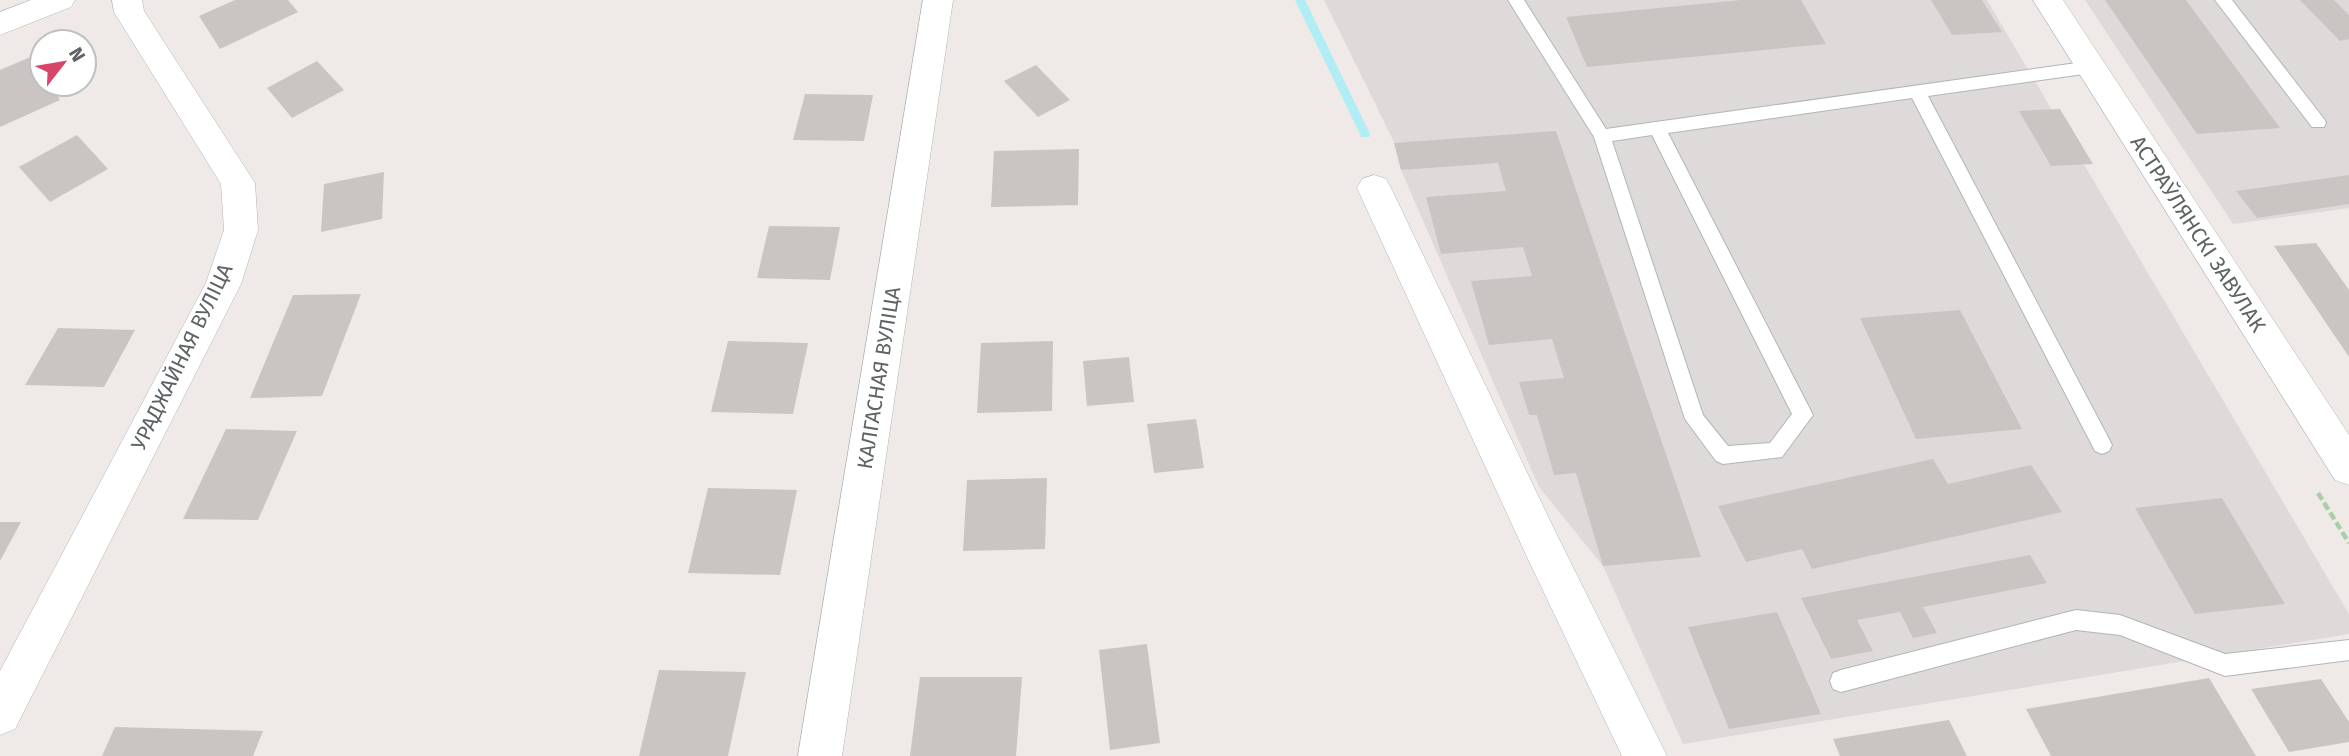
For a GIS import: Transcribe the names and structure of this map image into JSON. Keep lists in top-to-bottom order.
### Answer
{
  "streets": {
    "street": ["АСТРАЎЛЯНСКІ ЗАВУЛАК", "УРАДЖАЙНАЯ ВУЛІЦА", "КАЛГАСНАЯ ВУЛІЦА"]
  },
  "north": "top right"
}
